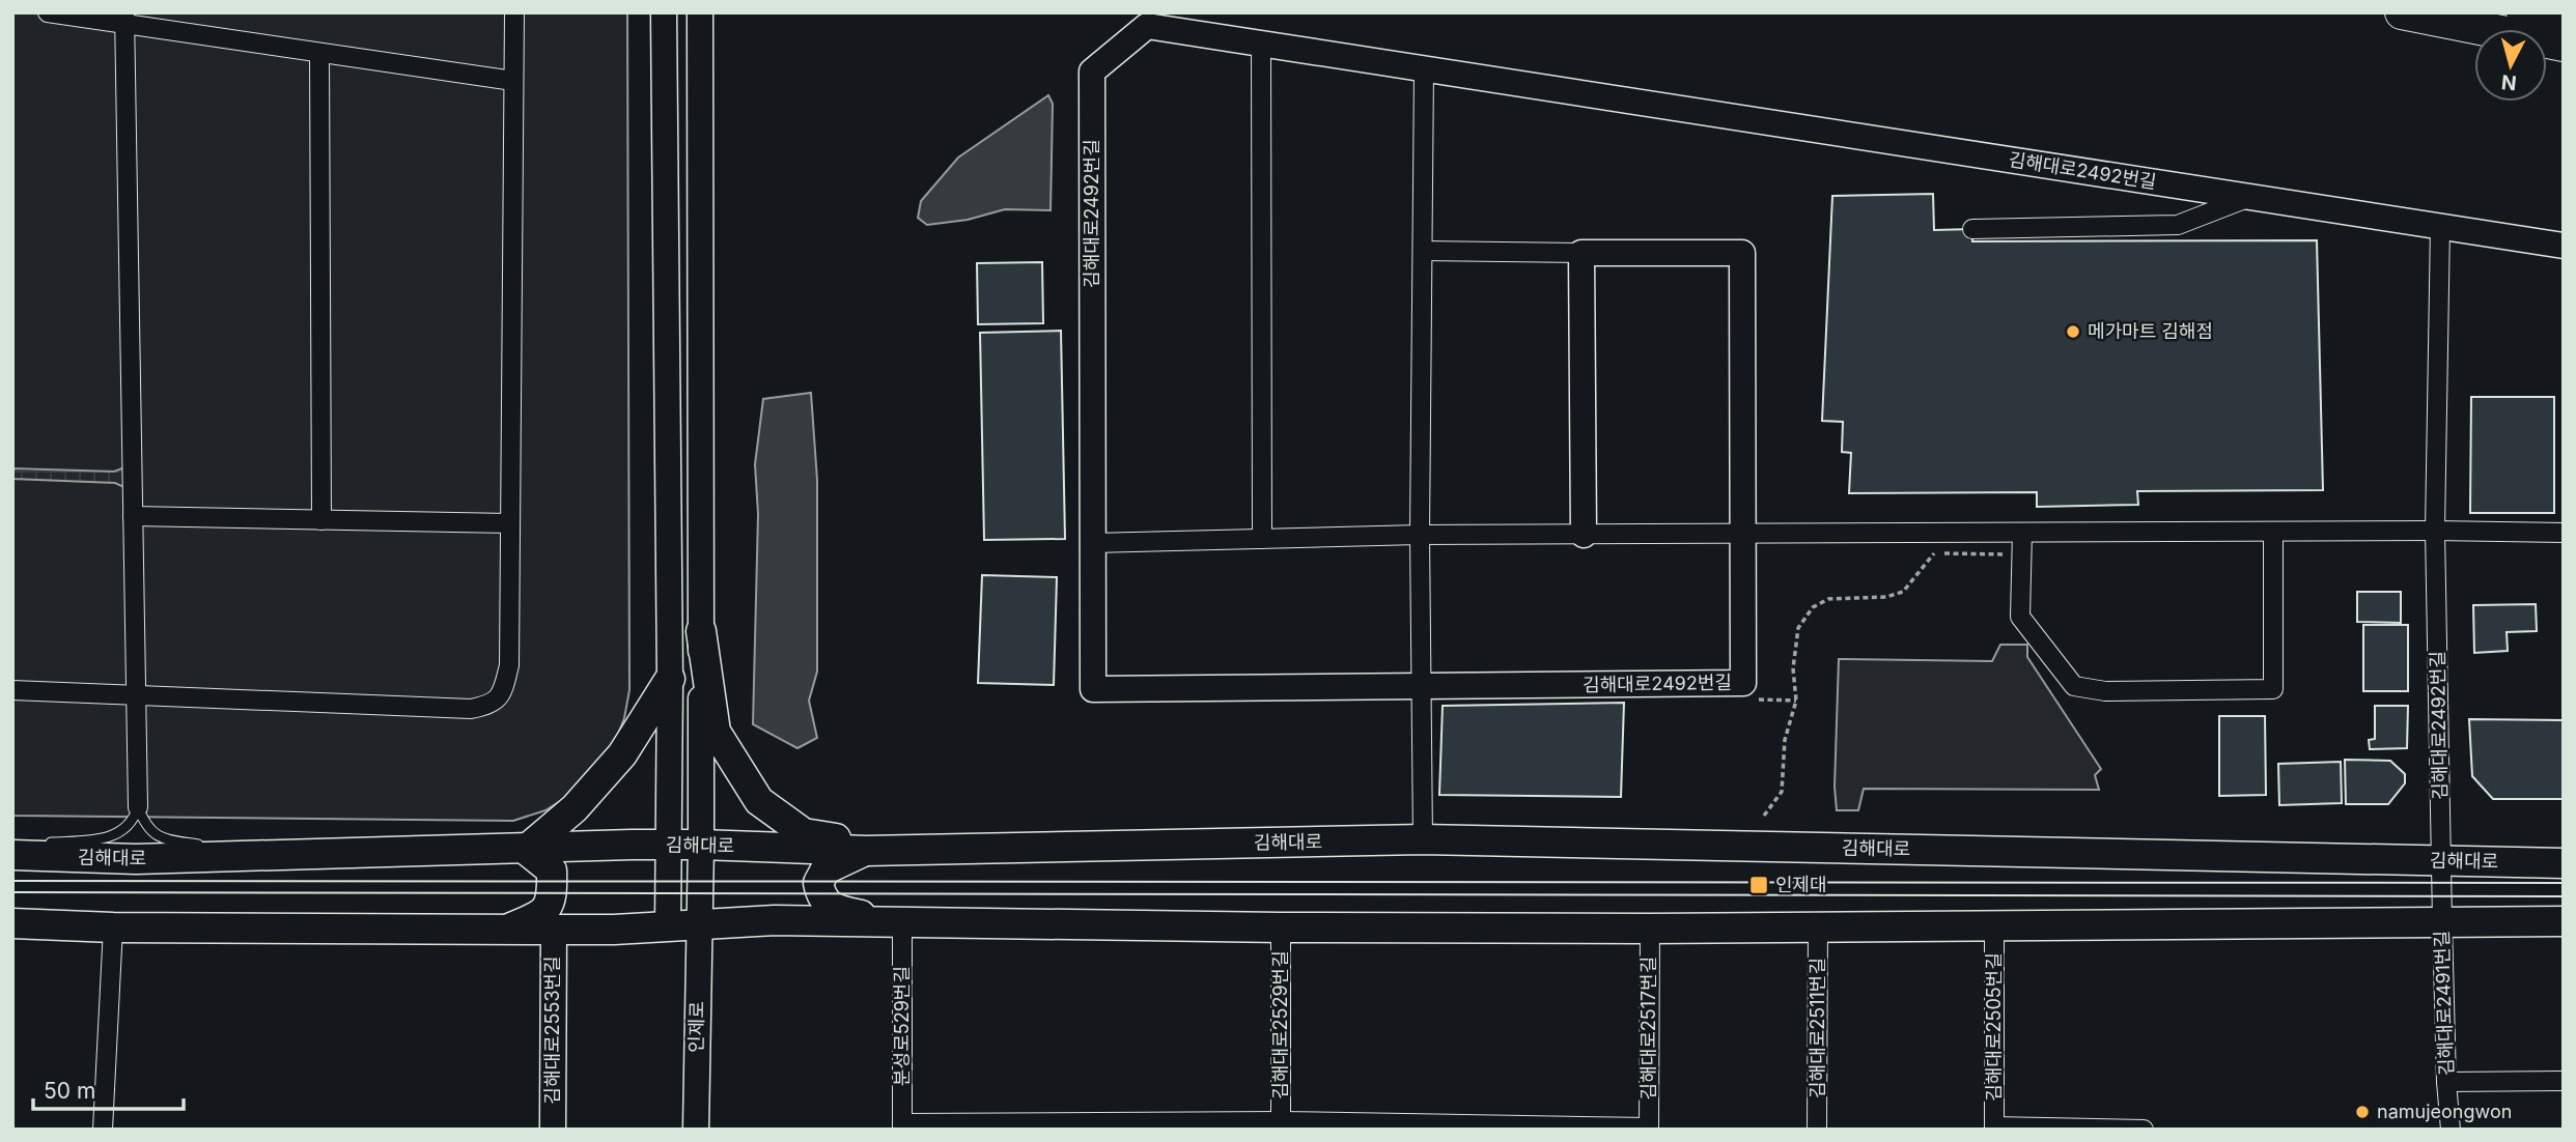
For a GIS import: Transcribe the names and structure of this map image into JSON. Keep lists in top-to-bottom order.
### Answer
{
  "streets": {
    "main road": ["김해대로"],
    "street": [
      "김해대로2492번길",
      "김해대로2491번길",
      "김해대로2529번길",
      "분성로529번길",
      "인제로",
      "김해대로2505번길",
      "김해대로2517번길",
      "김해대로2511번길",
      "김해대로2553번길"
    ]
  },
  "crossings": [
    ["김해대로2492번길", "김해대로"],
    ["김해대로2492번길", "김해대로2491번길"],
    ["김해대로", "인제로"],
    ["김해대로2529번길", "분성로529번길"],
    ["김해대로2529번길", "김해대로2517번길"]
  ],
  "places": {
    "other": ["메가마트 김해점", "namujeongwon"],
    "transit": ["인제대"]
  },
  "scale_bar": "50 m",
  "north": "bottom"
}
